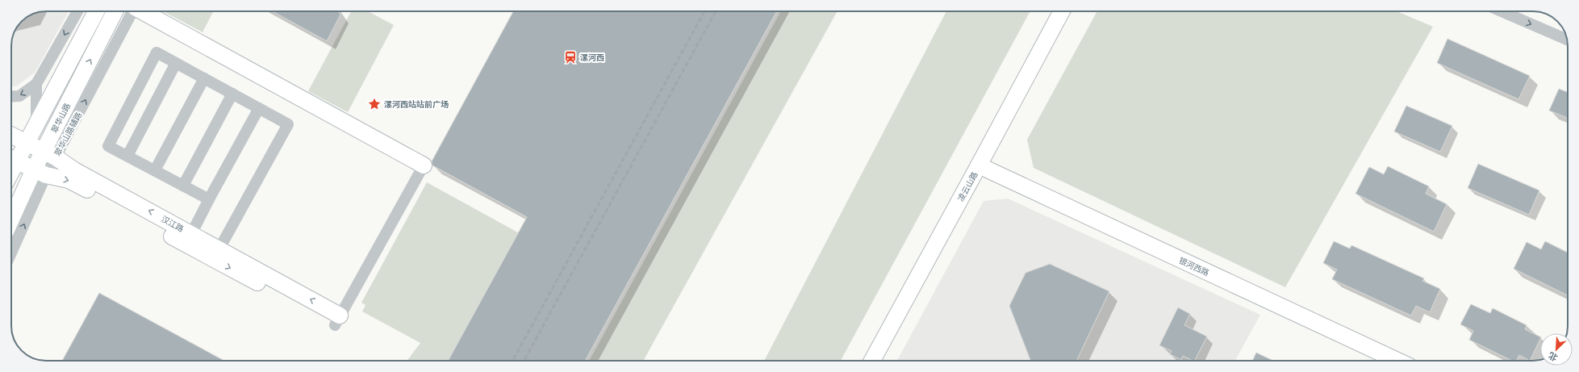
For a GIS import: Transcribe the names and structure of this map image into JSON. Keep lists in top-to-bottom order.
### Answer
{
  "streets": {
    "street": [
      "翠华山路",
      "翠华山路辅路",
      "凌云山路",
      "汉江路",
      "银河西路"
    ]
  },
  "crossings": [
    ["翠华山路", "翠华山路辅路"],
    ["翠华山路", "汉江路"],
    ["翠华山路辅路", "汉江路"],
    ["凌云山路", "银河西路"]
  ],
  "places": {
    "station": ["漯河西"],
    "place": ["漯河西站站前广场"]
  },
  "north": "bottom left"
}
